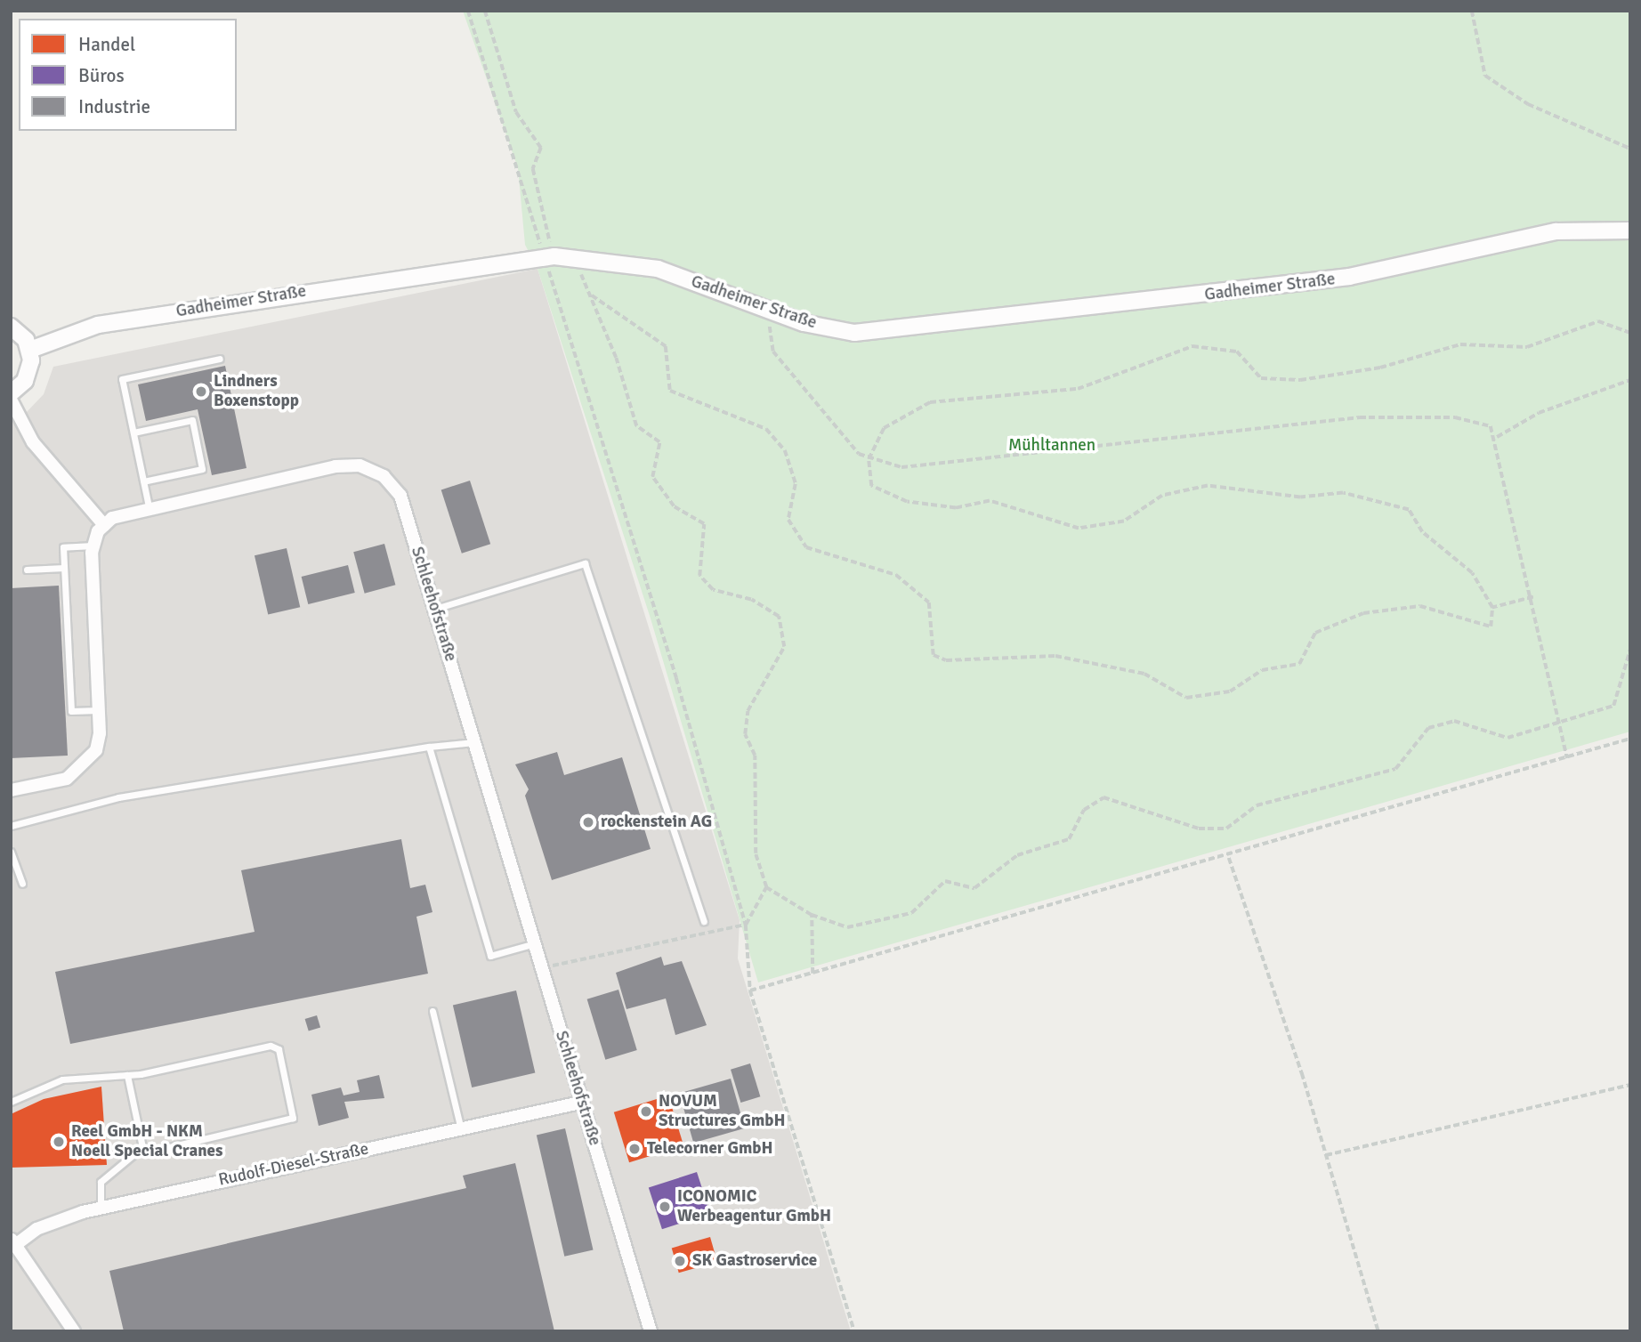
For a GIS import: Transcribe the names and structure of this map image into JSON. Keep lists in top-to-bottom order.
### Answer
{
  "streets": {
    "street": ["Gadheimer Straße", "Schleehofstraße", "Rudolf-Diesel-Straße"]
  },
  "crossings": [
    ["Schleehofstraße", "Rudolf-Diesel-Straße"]
  ],
  "parks": ["Mühltannen"],
  "places": [
    "Lindners Boxenstopp",
    "rockenstein AG",
    "NOVUM Structures GmbH",
    "Reel GmbH - NKM Noell Special Cranes",
    "Telecorner GmbH",
    "ICONOMIC Werbeagentur GmbH",
    "SK Gastroservice"
  ],
  "legend": ["Handel", "Büros", "Industrie"]
}
